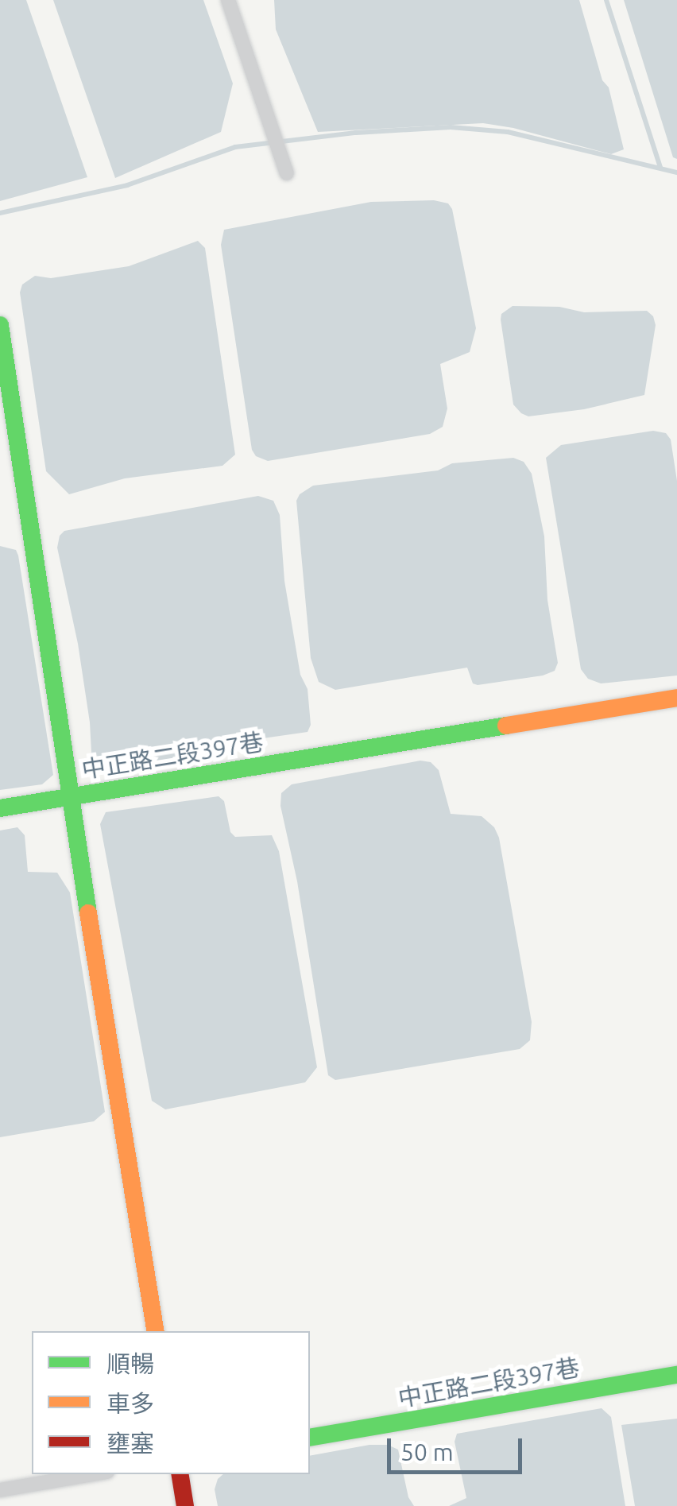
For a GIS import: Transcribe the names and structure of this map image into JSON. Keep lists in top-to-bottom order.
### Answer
{
  "streets": {
    "street": ["中正路二段397巷"]
  },
  "legend": ["順暢", "車多", "壅塞"],
  "scale_bar": "50 m"
}
